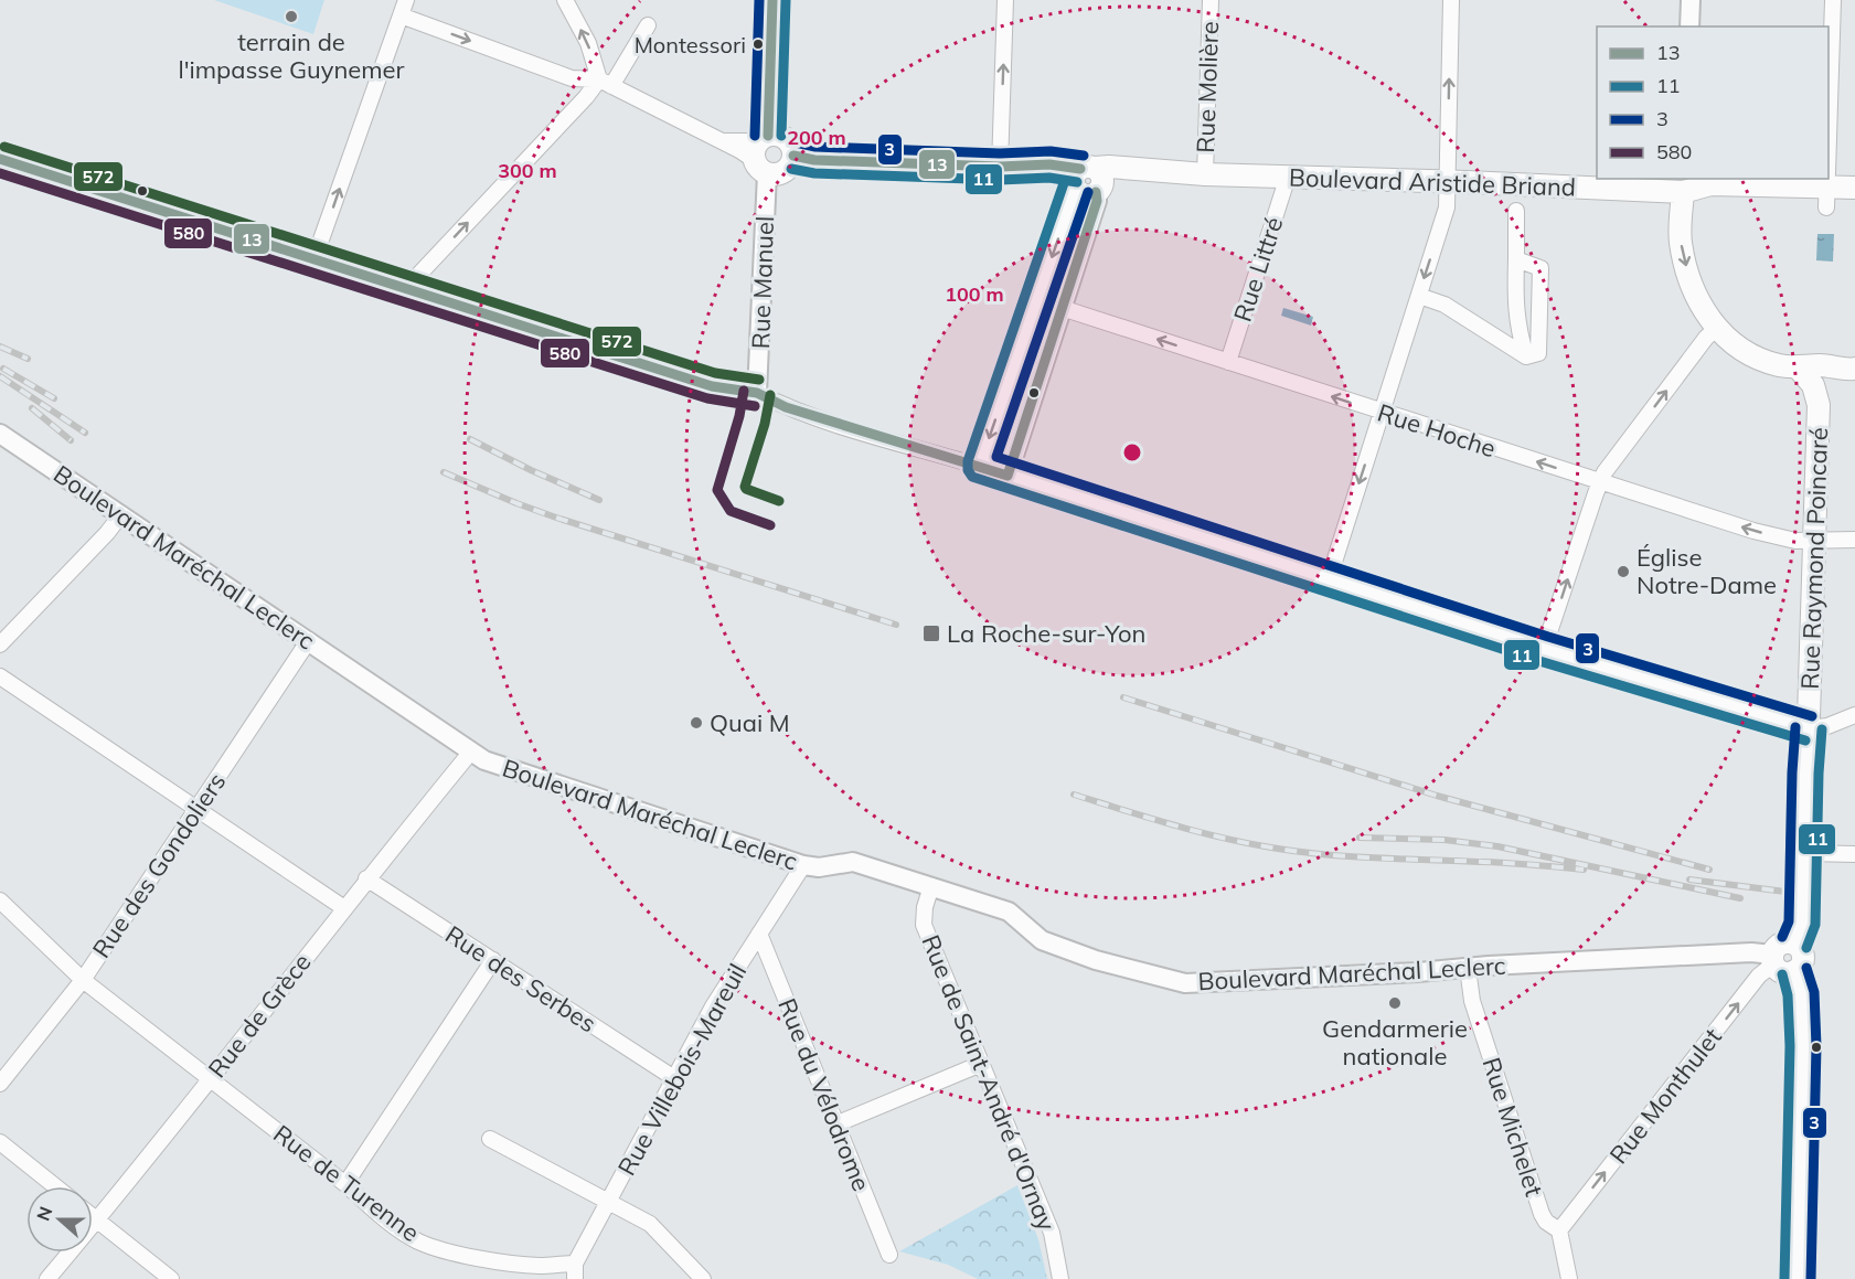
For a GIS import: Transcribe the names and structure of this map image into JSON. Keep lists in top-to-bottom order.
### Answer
{
  "streets": {
    "main road": ["Boulevard Aristide Briand", "Rue Raymond Poincaré"],
    "street": [
      "Rue Molière",
      "Rue Littré",
      "Rue Manuel",
      "Rue Hoche",
      "Boulevard Maréchal Leclerc",
      "Rue des Gondoliers",
      "Rue des Serbes",
      "Rue de Grèce",
      "Rue Villebois-Mareuil",
      "Rue de Saint-André d'Ornay",
      "Rue du Vélodrome",
      "Rue Monthulet",
      "Rue Michelet",
      "Rue de Turenne"
    ]
  },
  "crossings": [
    ["Rue Molière", "Boulevard Aristide Briand"],
    ["Boulevard Aristide Briand", "Rue Littré"],
    ["Rue Littré", "Rue Hoche"],
    ["Rue Hoche", "Rue Raymond Poincaré"],
    ["Boulevard Maréchal Leclerc", "Rue Raymond Poincaré"],
    ["Boulevard Maréchal Leclerc", "Rue des Gondoliers"],
    ["Boulevard Maréchal Leclerc", "Rue de Grèce"],
    ["Boulevard Maréchal Leclerc", "Rue Villebois-Mareuil"],
    ["Boulevard Maréchal Leclerc", "Rue de Saint-André d'Ornay"],
    ["Boulevard Maréchal Leclerc", "Rue Monthulet"],
    ["Boulevard Maréchal Leclerc", "Rue Michelet"],
    ["Rue Raymond Poincaré", "Rue Monthulet"],
    ["Rue des Gondoliers", "Rue de Turenne"],
    ["Rue des Serbes", "Rue de Grèce"],
    ["Rue des Serbes", "Rue Villebois-Mareuil"],
    ["Rue de Grèce", "Rue de Turenne"],
    ["Rue Villebois-Mareuil", "Rue du Vélodrome"],
    ["Rue Villebois-Mareuil", "Rue de Turenne"],
    ["Rue Monthulet", "Rue Michelet"]
  ],
  "one_way": ["Rue Hoche", "Rue Monthulet"],
  "places": {
    "other": [
      "terrain de l'impasse Guynemer",
      "Montessori",
      "Église Notre-Dame",
      "Quai M",
      "Gendarmerie nationale"
    ],
    "transit": ["La Roche-sur-Yon"]
  },
  "lines": [
    "transit line 13",
    "transit line 11",
    "transit line 3",
    "transit line 572",
    "transit line 580"
  ],
  "legend": [
    "13",
    "11",
    "3",
    "580"
  ],
  "north": "left",
  "rings": ["200 m", "300 m", "100 m"]
}
